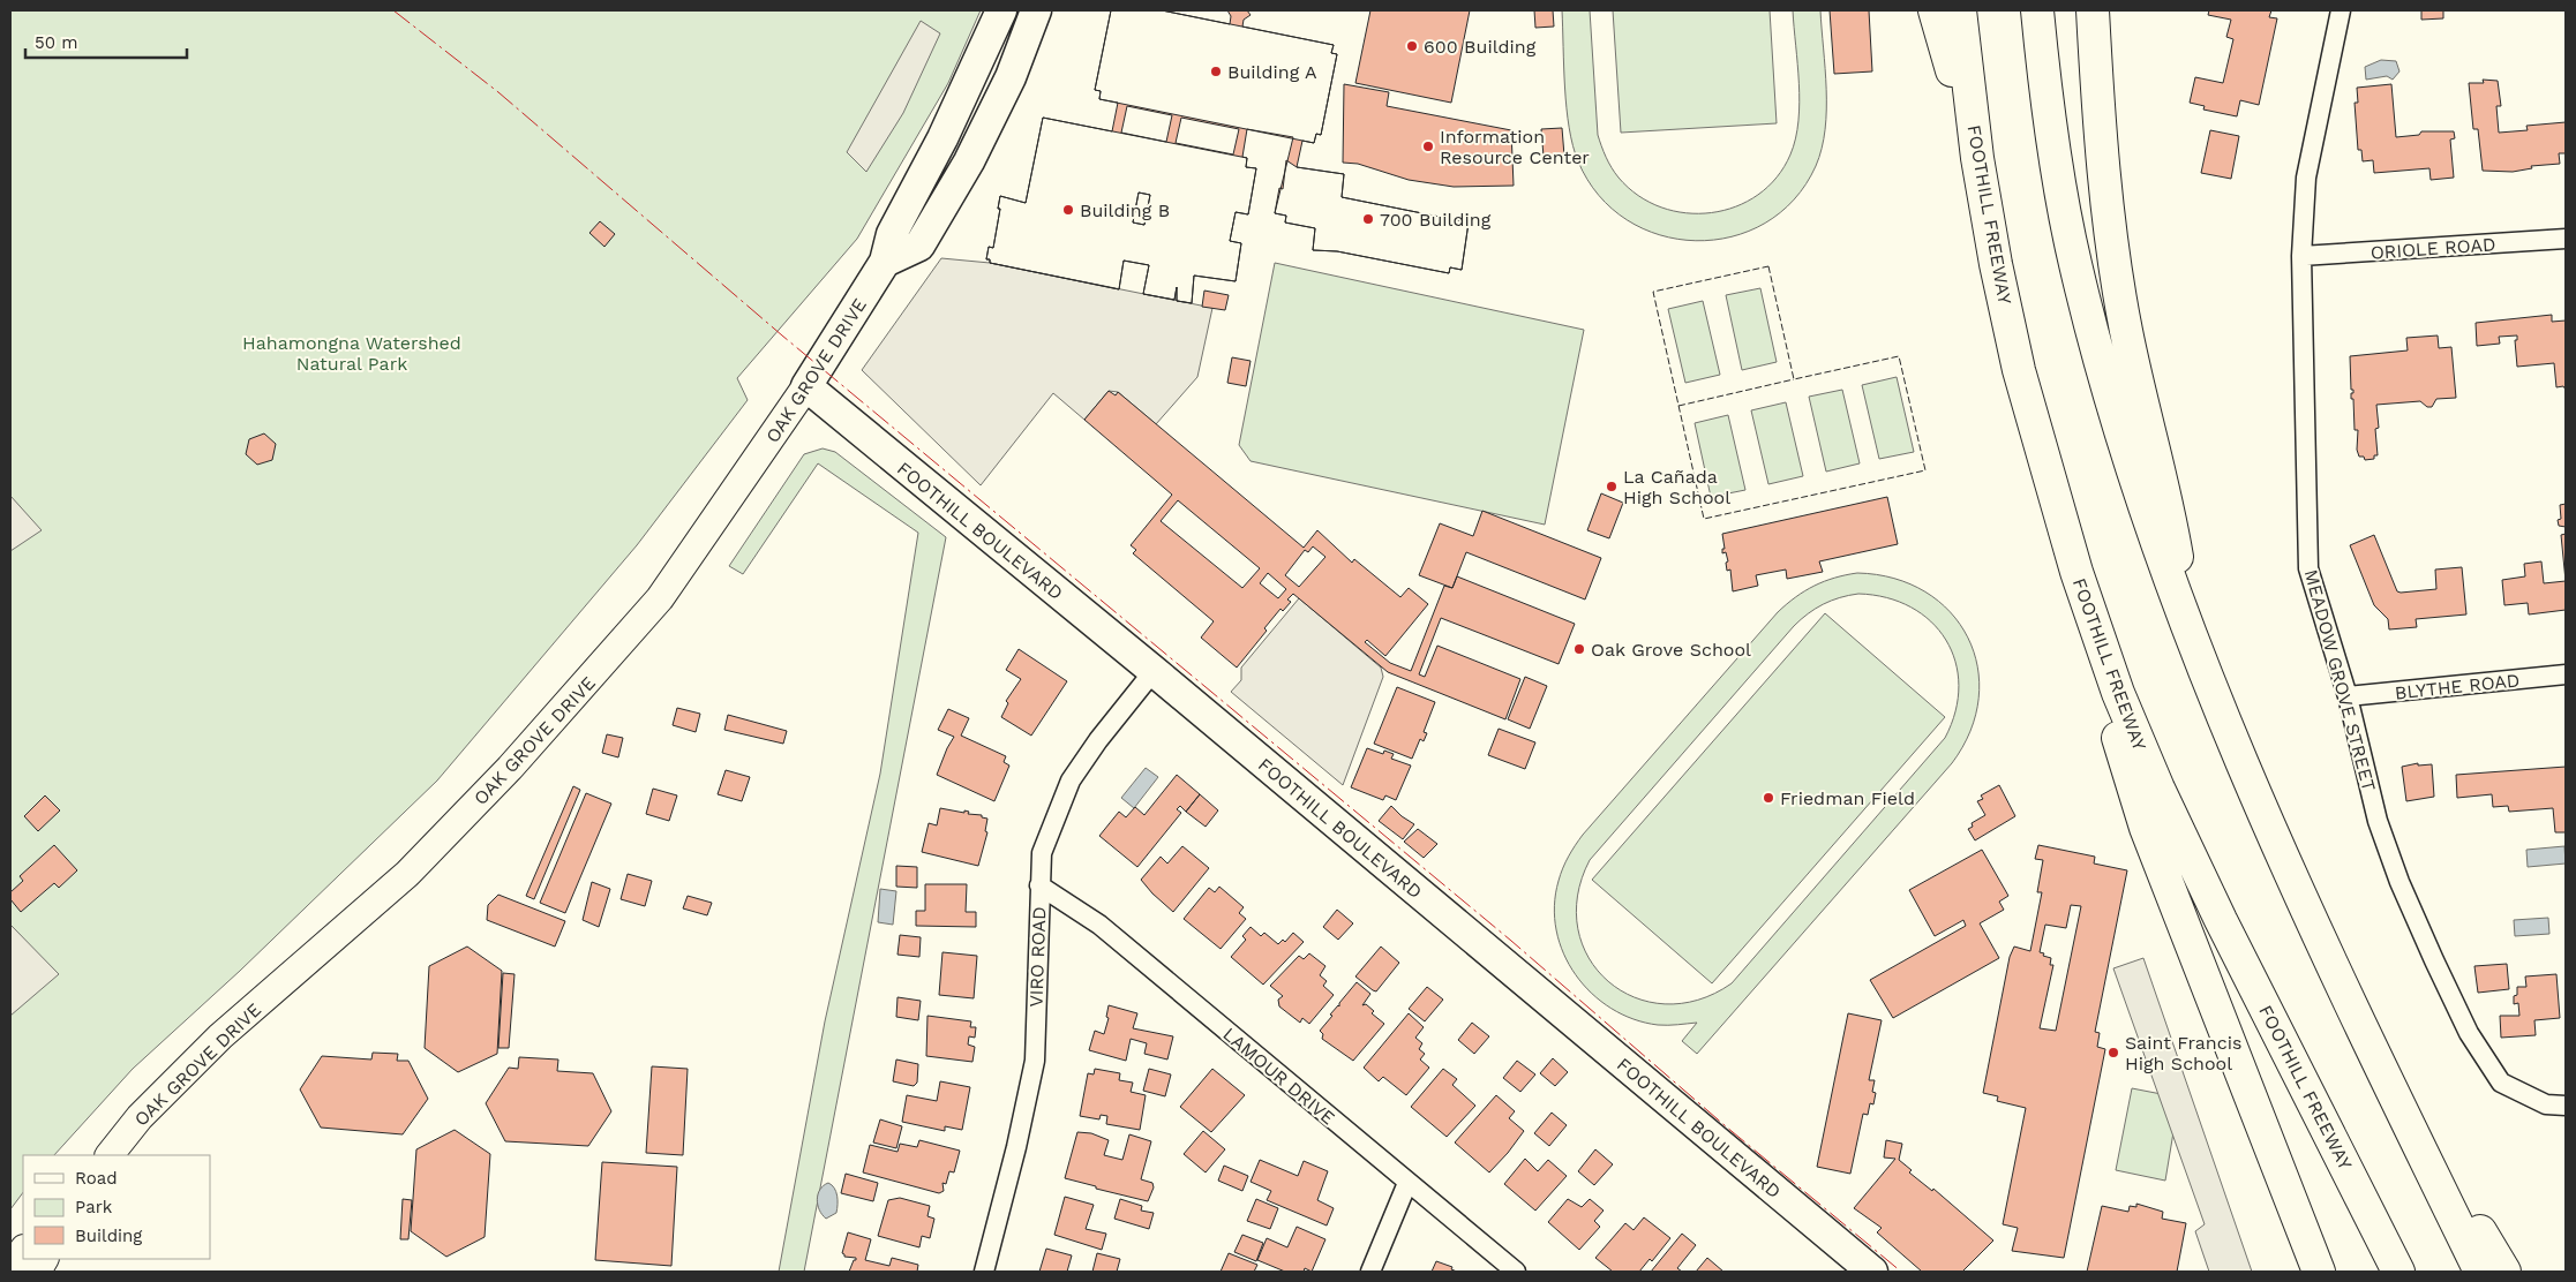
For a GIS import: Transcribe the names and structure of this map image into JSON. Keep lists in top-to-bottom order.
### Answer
{
  "streets": {
    "highway": ["FOOTHILL FREEWAY"],
    "main road": ["OAK GROVE DRIVE", "FOOTHILL BOULEVARD"],
    "street": [
      "ORIOLE ROAD",
      "MEADOW GROVE STREET",
      "BLYTHE ROAD",
      "VIRO ROAD",
      "LAMOUR DRIVE"
    ]
  },
  "crossings": [
    ["ORIOLE ROAD", "MEADOW GROVE STREET"],
    ["OAK GROVE DRIVE", "FOOTHILL BOULEVARD"],
    ["FOOTHILL BOULEVARD", "VIRO ROAD"],
    ["MEADOW GROVE STREET", "BLYTHE ROAD"],
    ["VIRO ROAD", "LAMOUR DRIVE"]
  ],
  "parks": ["Hahamongna Watershed Natural Park"],
  "places": [
    "600 Building",
    "Building A",
    "Information Resource Center",
    "Building B",
    "700 Building",
    "La Cañada High School",
    "Oak Grove School",
    "Friedman Field",
    "Saint Francis High School"
  ],
  "legend": ["Road", "Park", "Building"],
  "scale_bar": "50 m"
}
